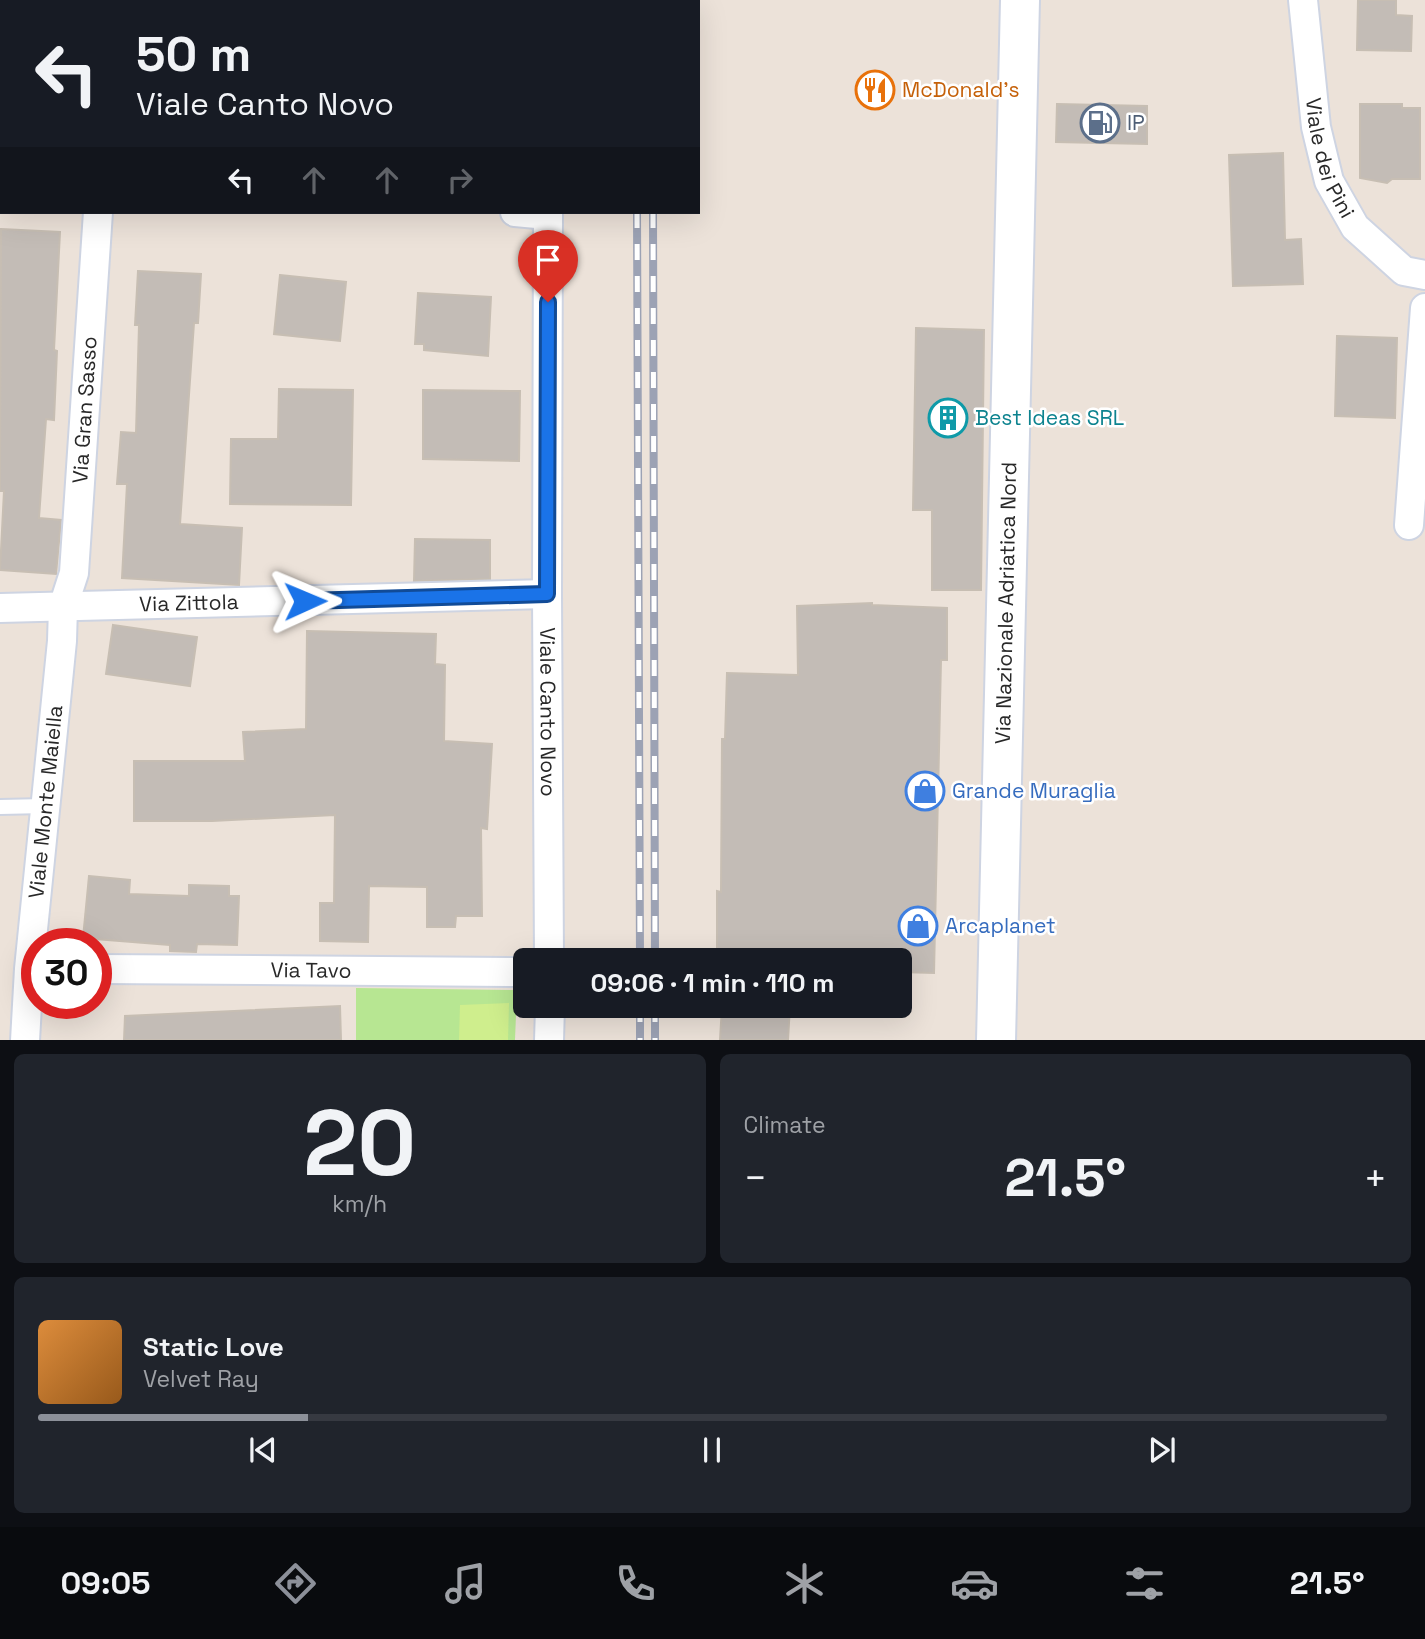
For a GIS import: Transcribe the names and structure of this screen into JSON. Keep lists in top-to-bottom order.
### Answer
{
  "streets": {
    "main road": ["Via Nazionale Adriatica Nord"],
    "street": [
      "Viale dei Pini",
      "Via Gran Sasso",
      "Via Zittola",
      "Viale Canto Novo",
      "Viale Monte Maiella",
      "Via Tavo"
    ]
  },
  "crossings": [
    ["Via Gran Sasso", "Via Zittola"],
    ["Via Gran Sasso", "Viale Monte Maiella"],
    ["Via Zittola", "Viale Canto Novo"],
    ["Via Zittola", "Viale Monte Maiella"]
  ],
  "places": {
    "restaurant": ["McDonald's"],
    "fuel station": ["IP"],
    "building": ["Best Ideas SRL"],
    "shop": ["Grande Muraglia", "Arcaplanet"]
  },
  "page": {
    "turn": ["50 m", "Viale Canto Novo"],
    "limit": "30",
    "trip": "09:06 · 1 min · 110 m",
    "tile": [
      ["20", "km/h"],
      "Climate"
    ],
    "heat": ["−", "21.5°", "+"],
    "song": ["Static Love", "Velvet Ray"],
    "tabs": ["09:05", "21.5°"]
  }
}
